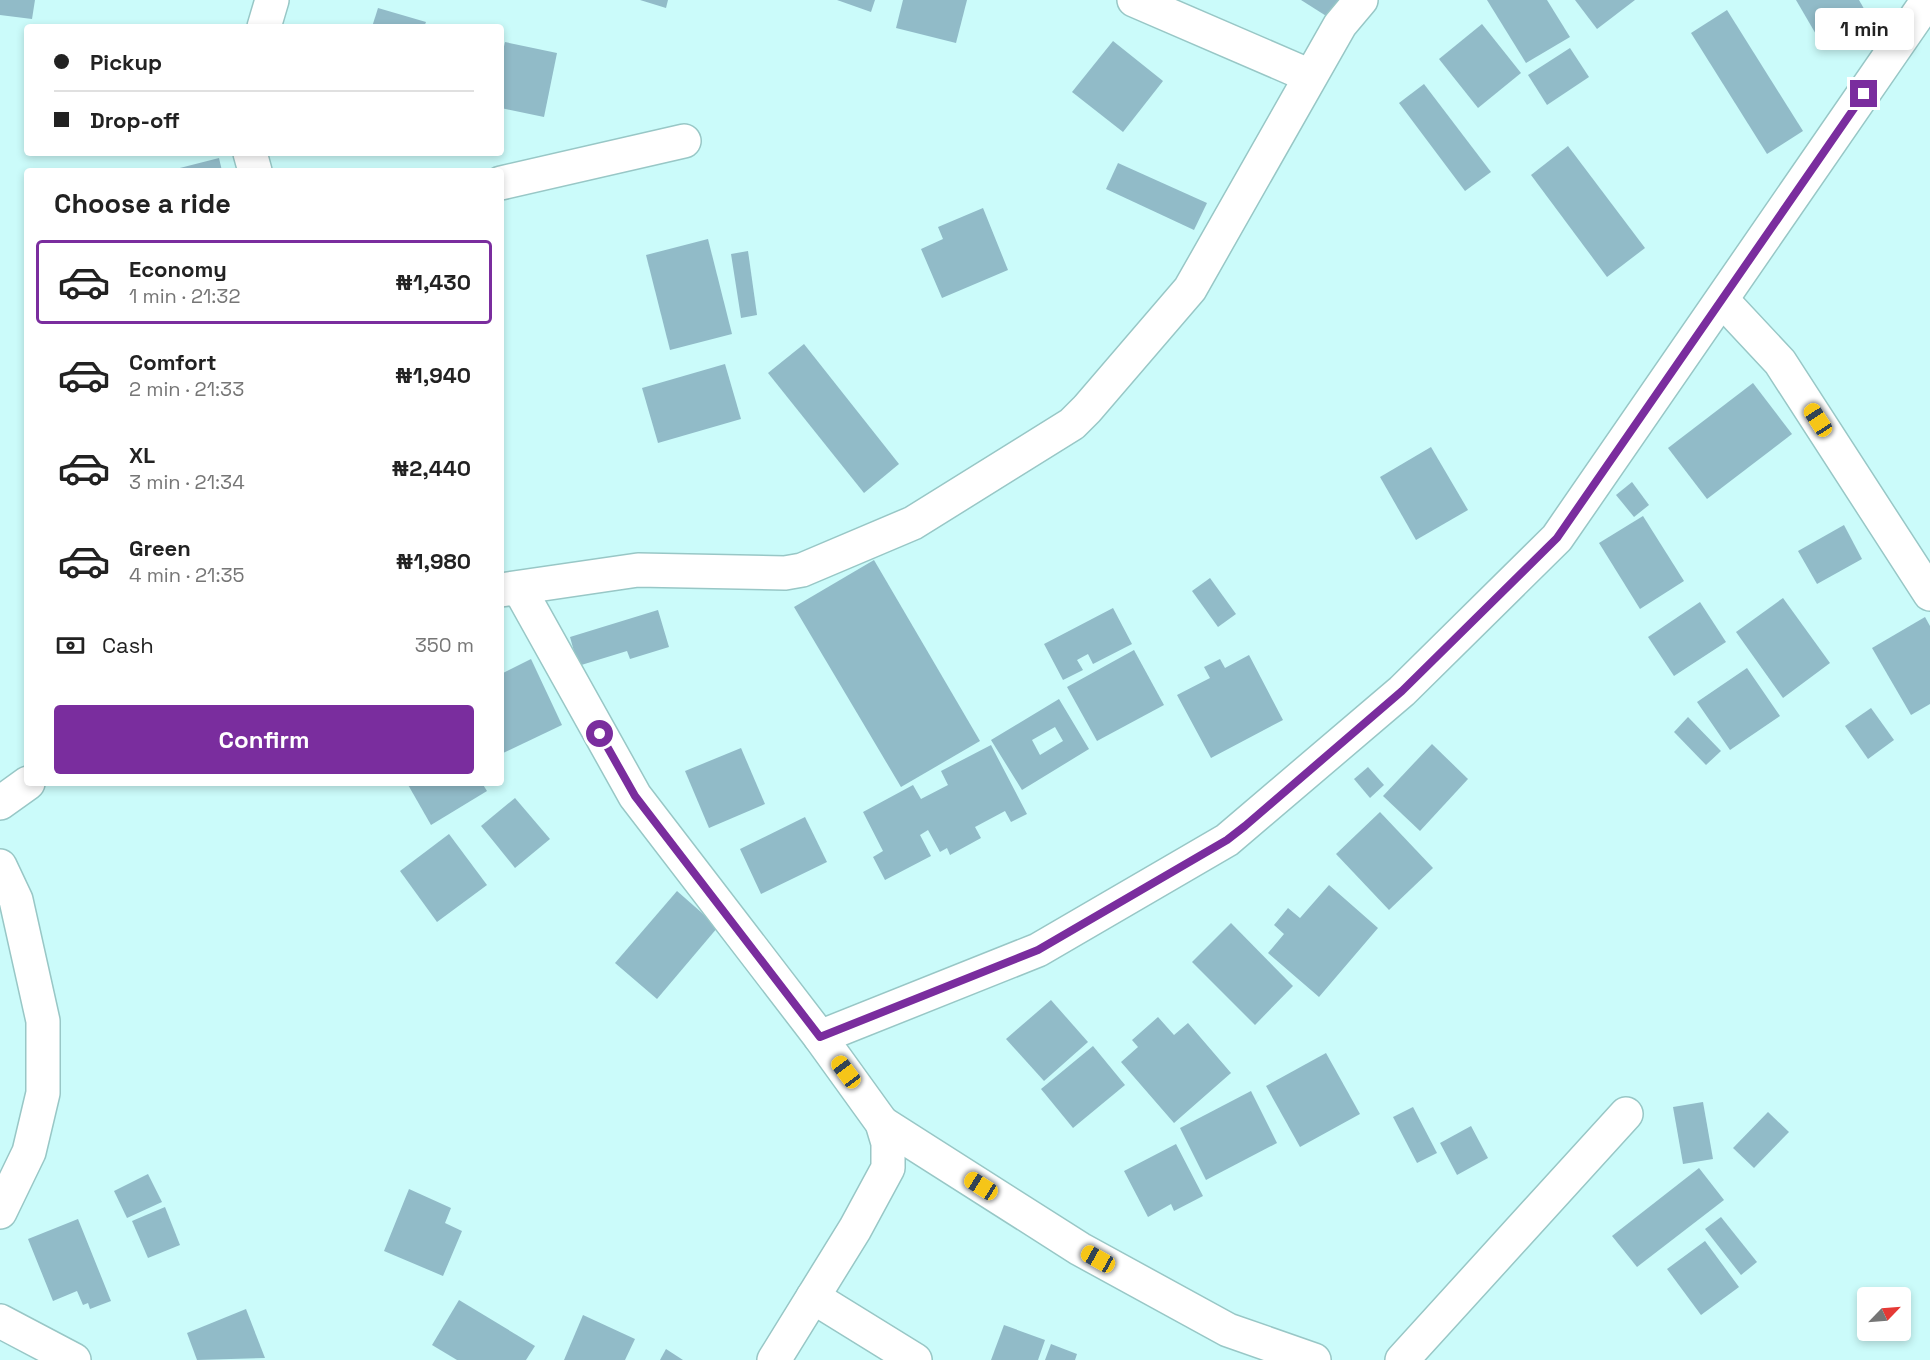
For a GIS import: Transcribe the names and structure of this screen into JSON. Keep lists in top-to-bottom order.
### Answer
{
  "north": "top right",
  "page": {
    "bubble": "1 min",
    "banner": ["Pickup", "Drop-off"],
    "heading": "Choose a ride",
    "list": [
      {
        "name": "Economy",
        "note": "1 min · 21:32",
        "value": "₦1,430"
      },
      {
        "name": "Comfort",
        "note": "2 min · 21:33",
        "value": "₦1,940"
      },
      {
        "name": "XL",
        "note": "3 min · 21:34",
        "value": "₦2,440"
      },
      {
        "name": "Green",
        "note": "4 min · 21:35",
        "value": "₦1,980"
      }
    ],
    "pay": ["Cash", "350 m"],
    "buttons": "Confirm"
  }
}
